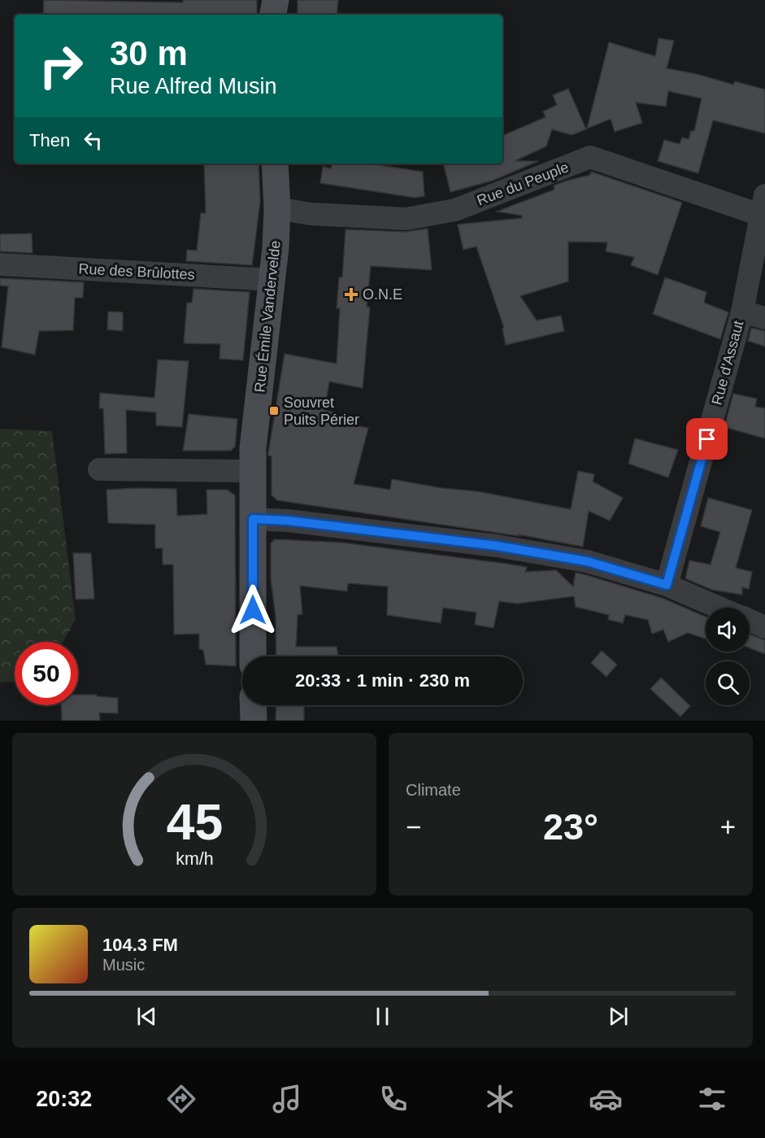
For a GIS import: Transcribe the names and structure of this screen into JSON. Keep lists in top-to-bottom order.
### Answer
{
  "streets": {
    "main road": ["Rue Émile Vandervelde"],
    "street": ["Rue du Peuple", "Rue des Brûlottes", "Rue d'Assaut"]
  },
  "crossings": [
    ["Rue du Peuple", "Rue Émile Vandervelde"],
    ["Rue du Peuple", "Rue d'Assaut"],
    ["Rue des Brûlottes", "Rue Émile Vandervelde"]
  ],
  "places": {
    "health": ["O.N.E"],
    "transit": ["Souvret Puits Périer"]
  },
  "page": {
    "turn": ["30 m", "Rue Alfred Musin"],
    "then": "Then",
    "limit": "50",
    "trip": "20:33 · 1 min · 230 m",
    "tile": "Climate",
    "heat": ["−", "23°", "+"],
    "song": ["104.3 FM", "Music"],
    "tabs": "20:32",
    "gauge": ["45", "km/h"]
  }
}
